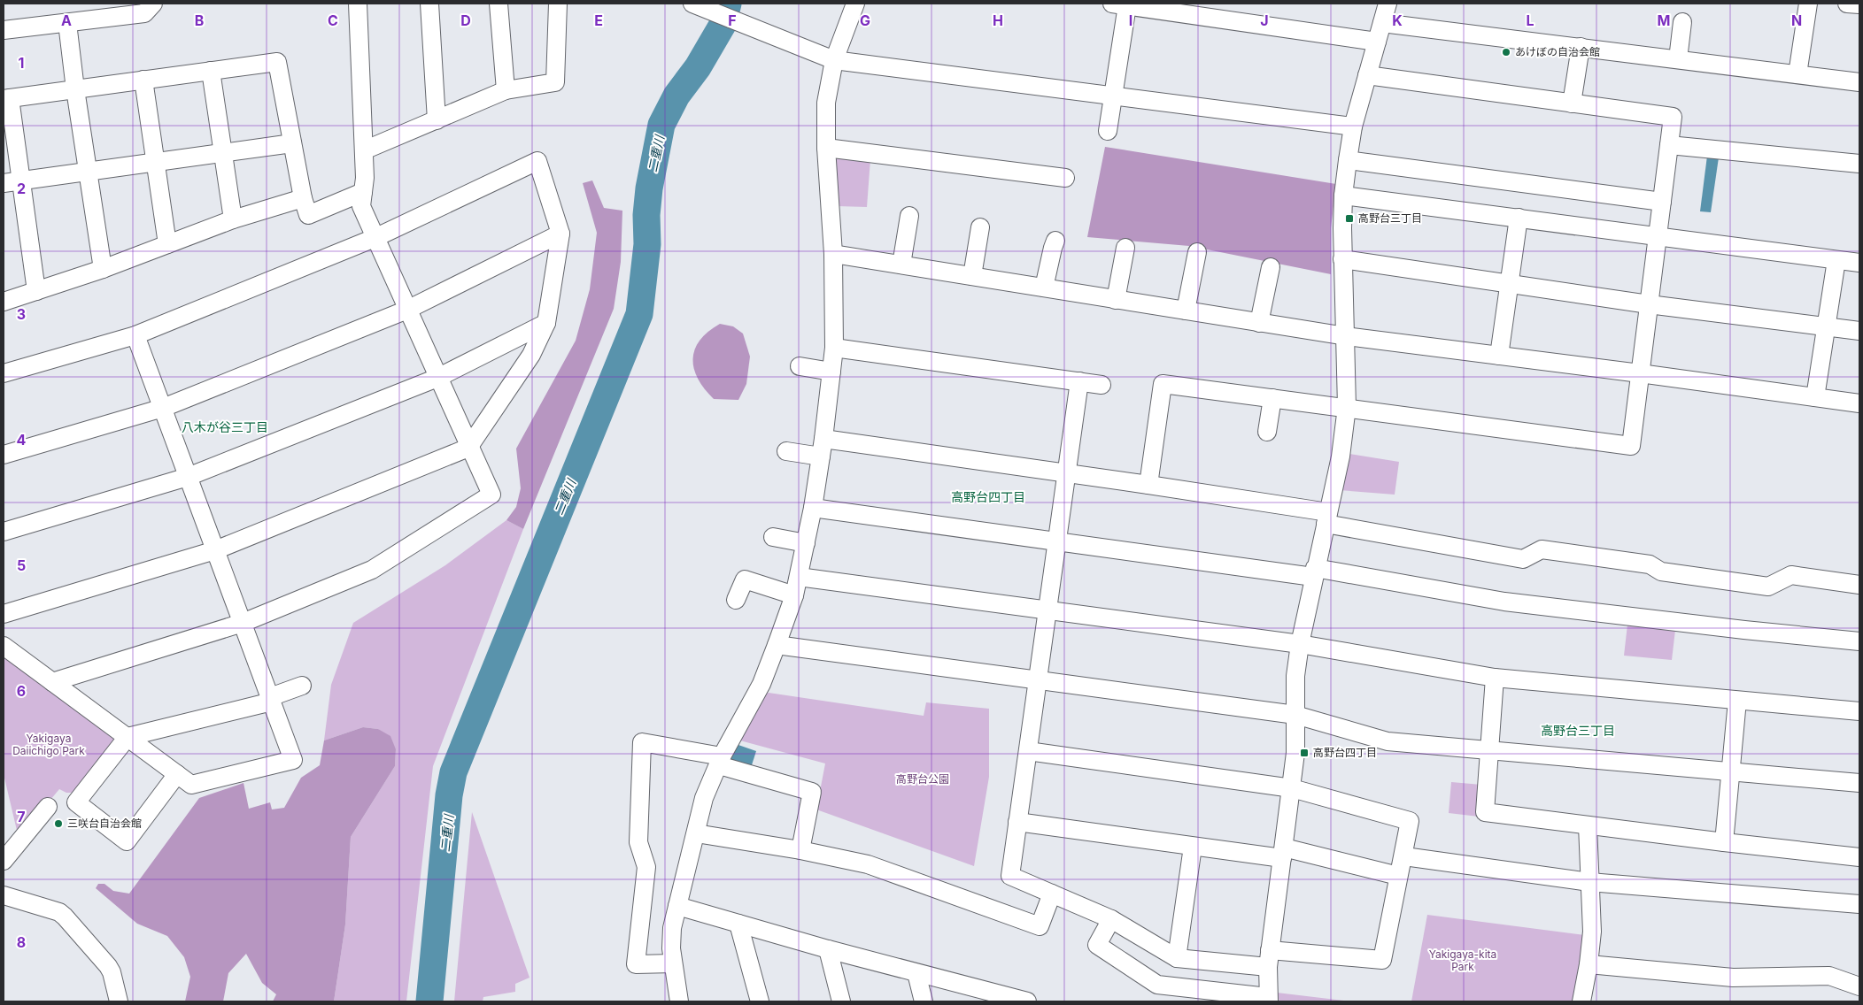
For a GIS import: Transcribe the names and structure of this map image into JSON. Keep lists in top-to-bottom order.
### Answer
{
  "districts": ["八木が谷三丁目", "高野台四丁目", "高野台三丁目"],
  "water": ["二重川"],
  "parks": ["Yakigaya Daiichigo Park", "高野台公園", "Yakigaya-kita Park"],
  "places": {
    "other": ["あけぼの自治会館", "三咲台自治会館"],
    "transit": ["高野台三丁目", "高野台四丁目"]
  },
  "grid": {
    "columns": [
      "A",
      "B",
      "C",
      "D",
      "E",
      "F",
      "G",
      "H",
      "I",
      "J",
      "K",
      "L",
      "M",
      "N"
    ],
    "rows": [
      "1",
      "2",
      "3",
      "4",
      "5",
      "6",
      "7",
      "8"
    ]
  }
}
